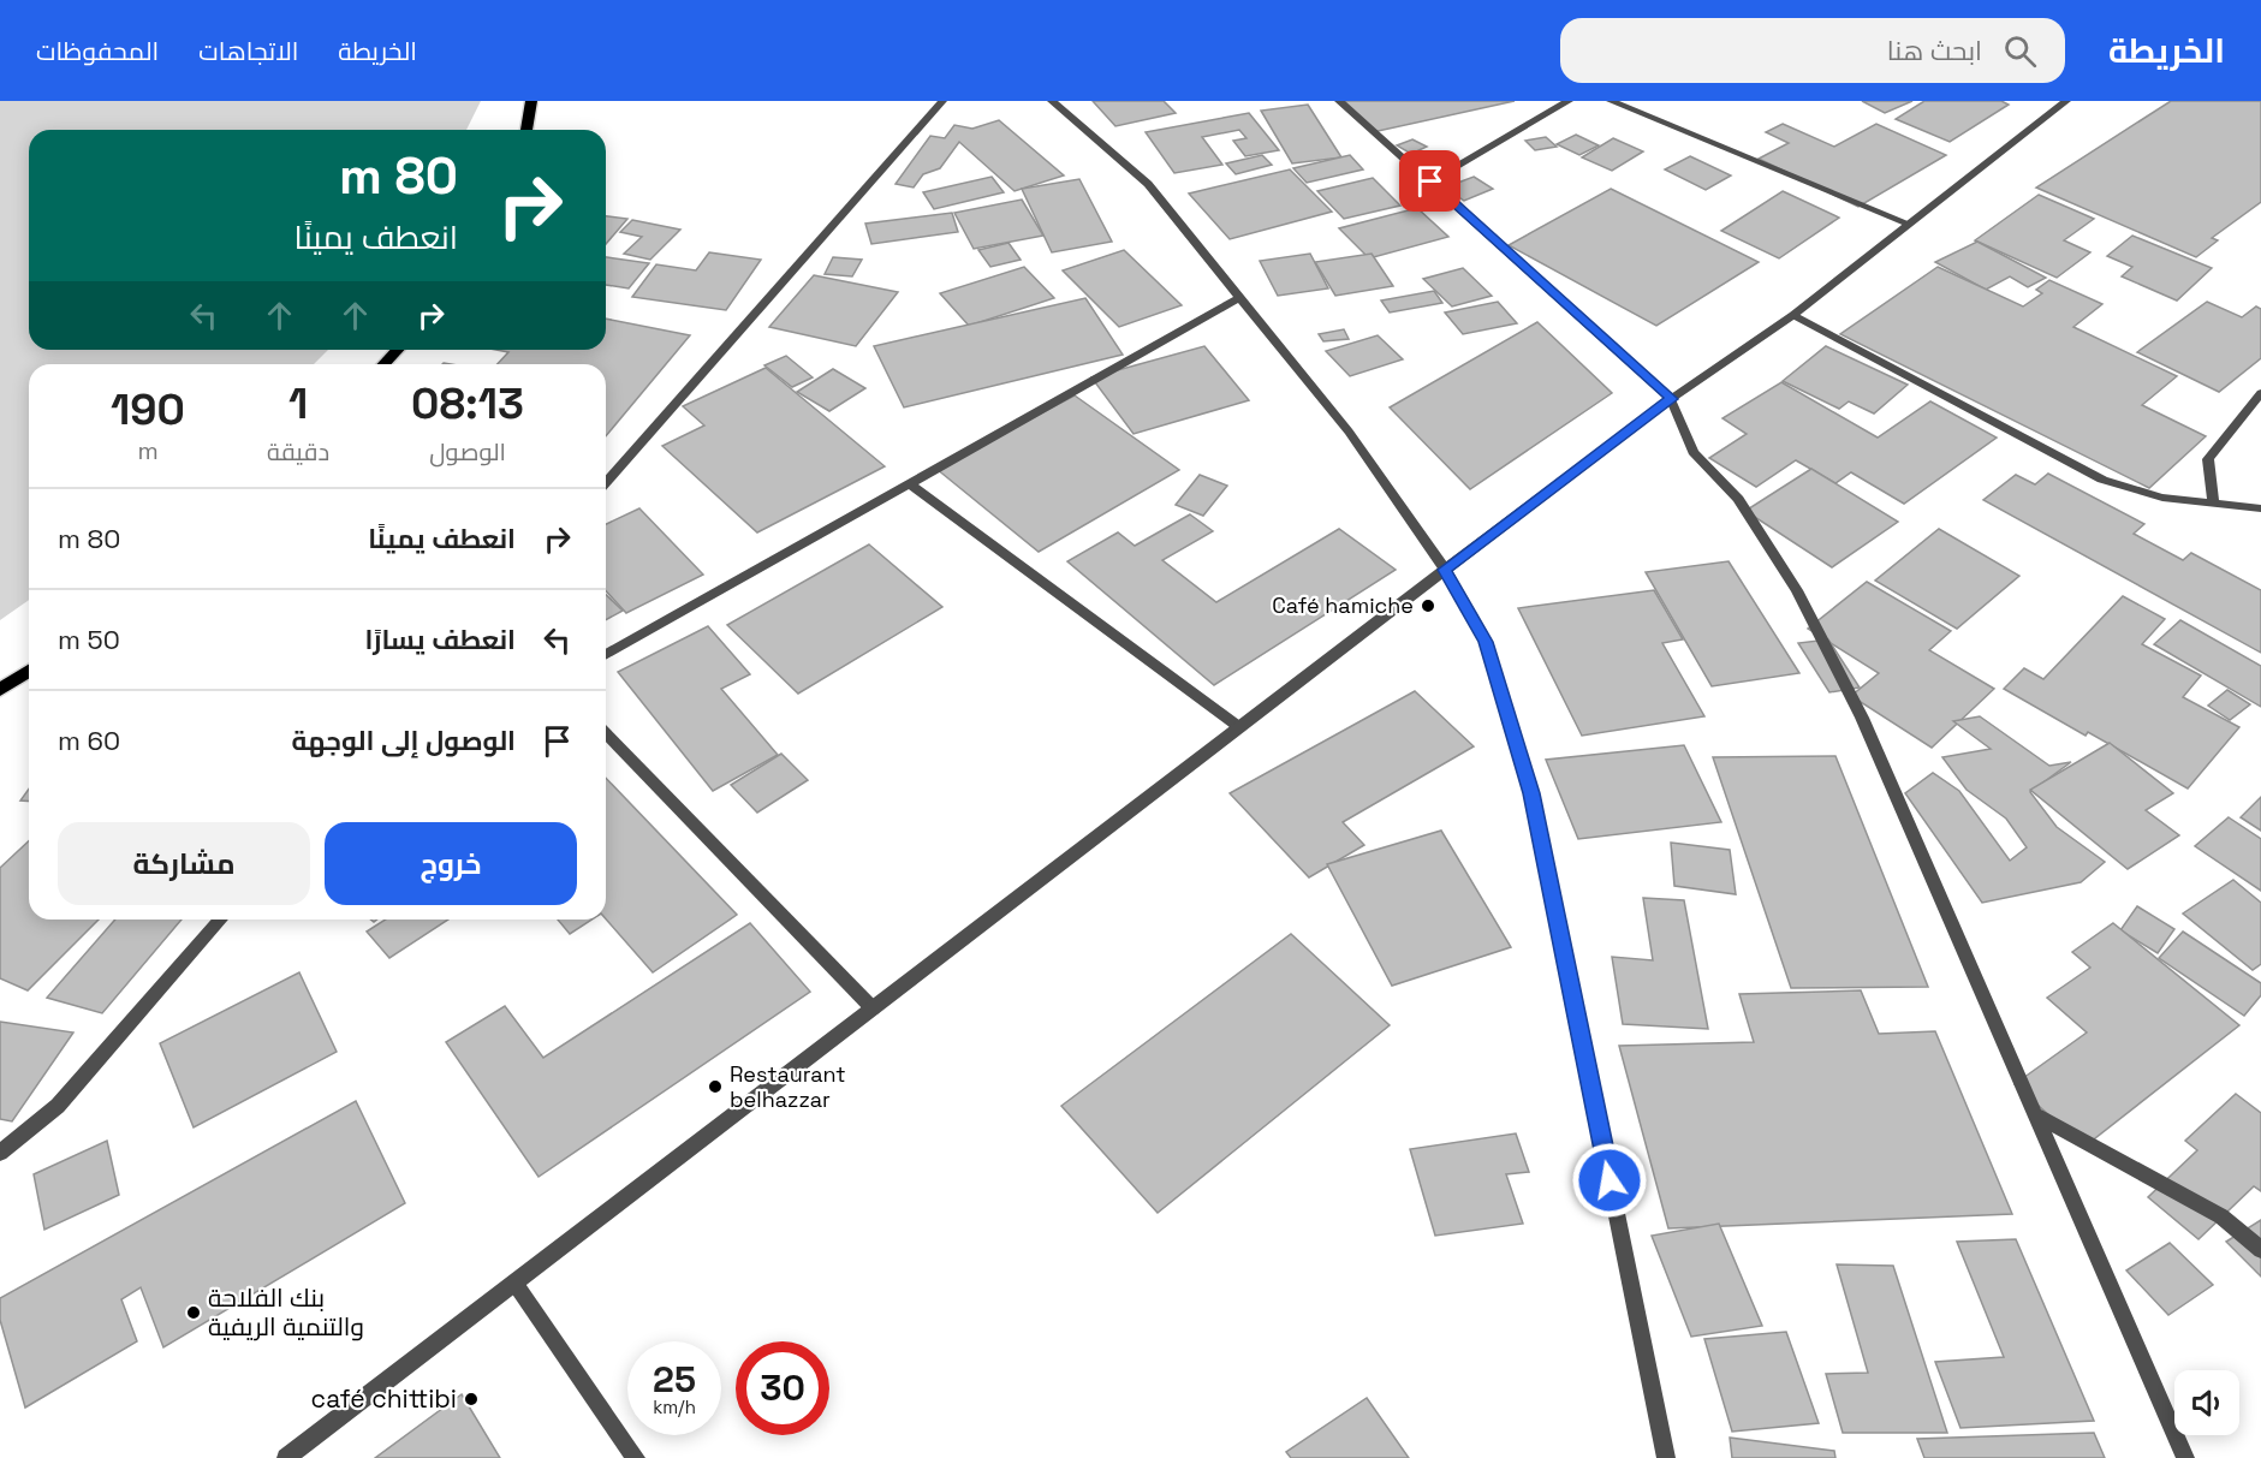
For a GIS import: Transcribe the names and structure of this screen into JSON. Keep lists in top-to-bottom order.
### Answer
{
  "places": [
    "Café hamiche",
    "Restaurant belhazzar",
    "بنك الفلاحة والتنمية الريفية",
    "café chittibi"
  ],
  "page": {
    "header": "الخريطة",
    "search": "ابحث هنا",
    "nav": ["الخريطة", "الاتجاهات", "المحفوظات"],
    "turn": ["80 m", "انعطف يمينًا"],
    "eta": [
      "08:13",
      "الوصول",
      "1",
      "دقيقة",
      "190",
      "m"
    ],
    "list": [
      {
        "name": "انعطف يمينًا",
        "value": "80 m"
      },
      {
        "name": "انعطف يسارًا",
        "value": "50 m"
      },
      {
        "name": "الوصول إلى الوجهة",
        "value": "60 m"
      }
    ],
    "buttons": ["خروج", "مشاركة"],
    "speed": "25 km/h",
    "limit": "30"
  }
}
